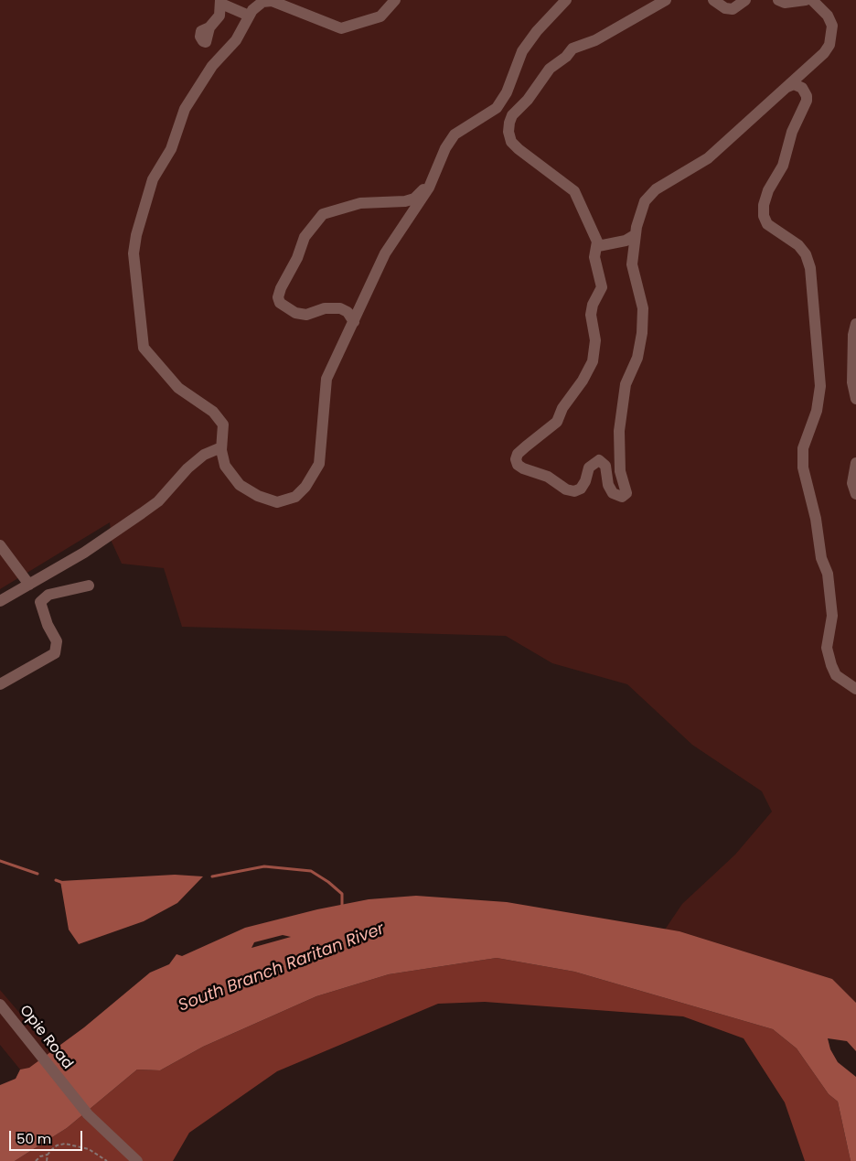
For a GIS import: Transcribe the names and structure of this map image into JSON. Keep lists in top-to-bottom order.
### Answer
{
  "streets": {
    "street": ["Opie Road"]
  },
  "water": ["South Branch Raritan River"],
  "scale_bar": "50 m"
}
